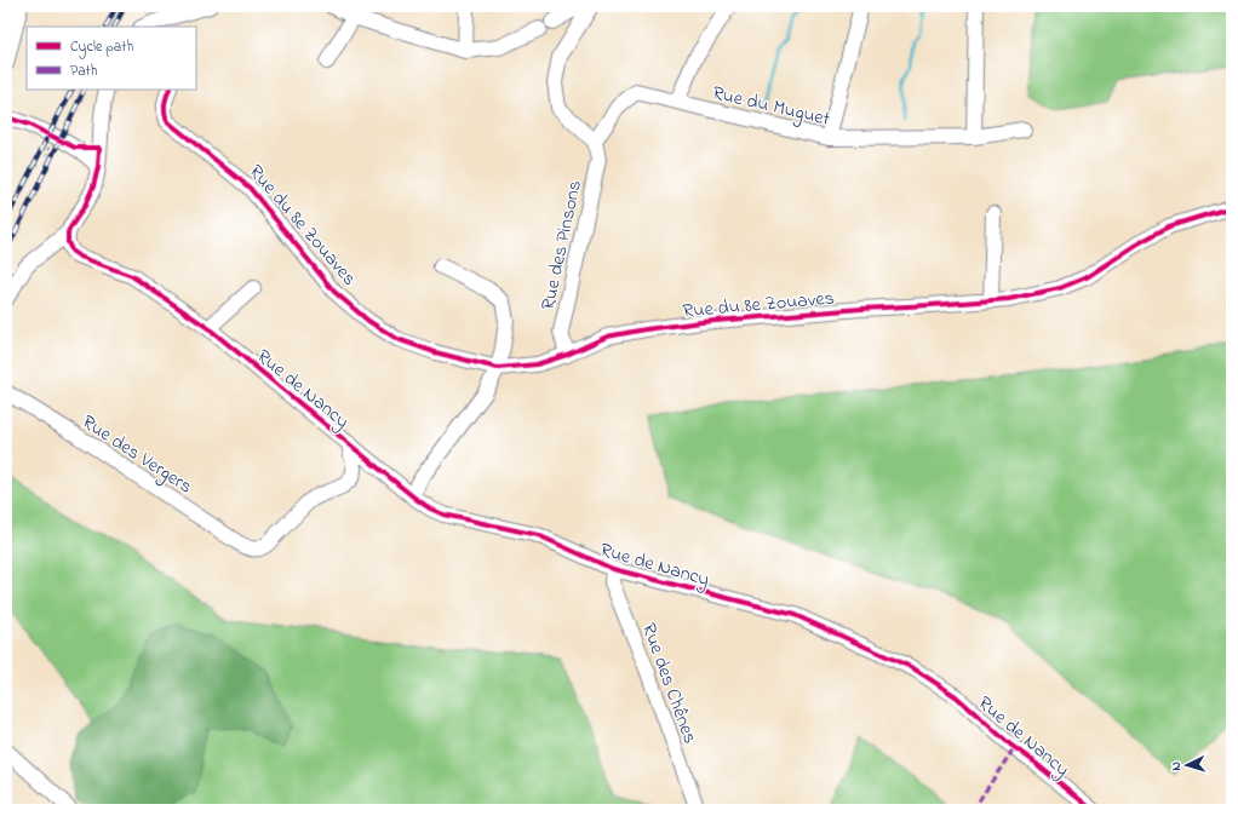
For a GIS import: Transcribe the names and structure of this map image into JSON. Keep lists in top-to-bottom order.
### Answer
{
  "streets": {
    "street": [
      "Rue du Muguet",
      "Rue du 8e Zouaves",
      "Rue des Pinsons",
      "Rue de Nancy",
      "Rue des Vergers",
      "Rue des Chênes"
    ]
  },
  "crossings": [
    ["Rue du Muguet", "Rue des Pinsons"],
    ["Rue du 8e Zouaves", "Rue des Pinsons"],
    ["Rue de Nancy", "Rue des Vergers"],
    ["Rue de Nancy", "Rue des Chênes"]
  ],
  "legend": ["Cycle path", "Path"],
  "north": "left"
}
